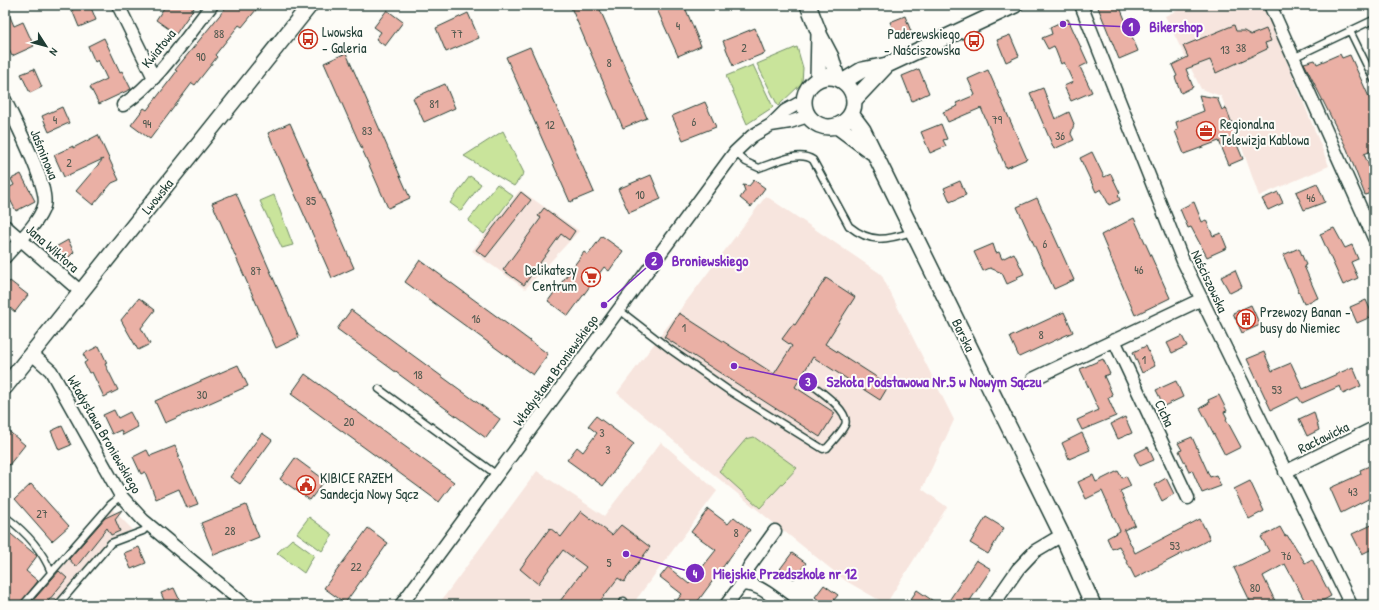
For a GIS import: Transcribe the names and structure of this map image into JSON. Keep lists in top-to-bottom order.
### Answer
{
  "streets": {
    "street": [
      "Kwiatowa",
      "Jaśminowa",
      "Lwowska",
      "Jana Wiktora",
      "Naściszowska",
      "Barska",
      "Władysława Broniewskiego",
      "Cicha",
      "Racławicka"
    ]
  },
  "crossings": [
    ["Jaśminowa", "Jana Wiktora"],
    ["Lwowska", "Jana Wiktora"],
    ["Lwowska", "Władysława Broniewskiego"],
    ["Naściszowska", "Racławicka"],
    ["Barska", "Władysława Broniewskiego"]
  ],
  "places": {
    "other": [
      "Bikershop",
      "Broniewskiego",
      "Szkoła Podstawowa Nr.5 w Nowym Sączu",
      "Miejskie Przedszkole nr 12"
    ],
    "bus stop": ["Lwowska - Galeria", "Paderewskiego - Naściszowska"],
    "office": ["Regionalna Telewizja Kablowa"],
    "supermarket": ["Delikatesy Centrum"],
    "building": ["Przewozy Banan - busy do Niemiec"],
    "public building": ["KIBICE RAZEM Sandecja Nowy Sącz"]
  },
  "house_numbers": [
    "4",
    "88",
    "77",
    "2",
    "38",
    "13",
    "90",
    "8",
    "81",
    "4",
    "79",
    "6",
    "94",
    "12",
    "83",
    "36",
    "2",
    "10",
    "46",
    "85",
    "6",
    "46",
    "87",
    "16",
    "1",
    "8",
    "1",
    "18",
    "53",
    "30",
    "20",
    "3",
    "3",
    "43",
    "27",
    "28",
    "8",
    "53",
    "76",
    "5",
    "22",
    "80"
  ],
  "north": "bottom right"
}
